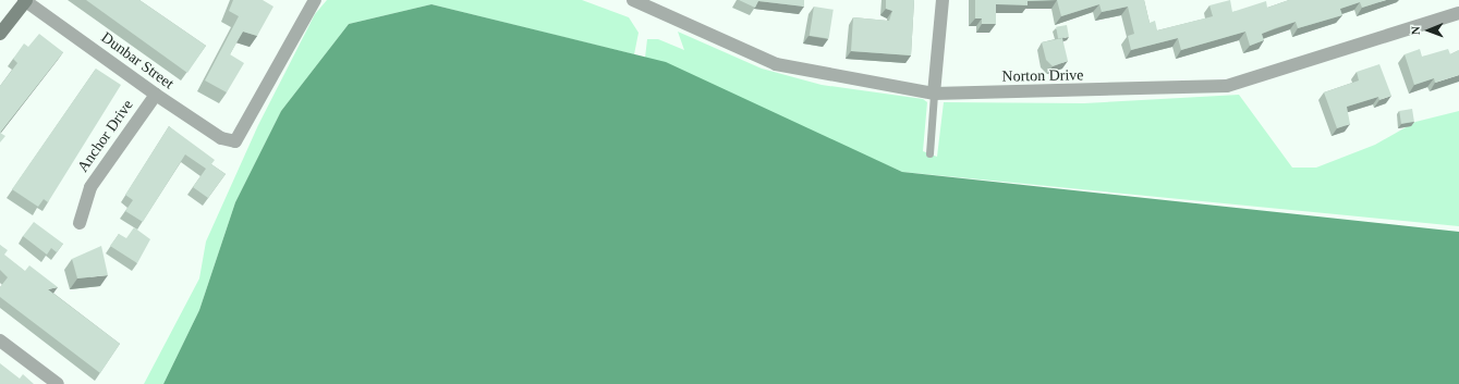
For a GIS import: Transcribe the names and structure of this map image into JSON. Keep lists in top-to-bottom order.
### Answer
{
  "streets": {
    "street": ["Dunbar Street", "Norton Drive", "Anchor Drive"]
  },
  "crossings": [
    ["Dunbar Street", "Anchor Drive"]
  ],
  "north": "left"
}
